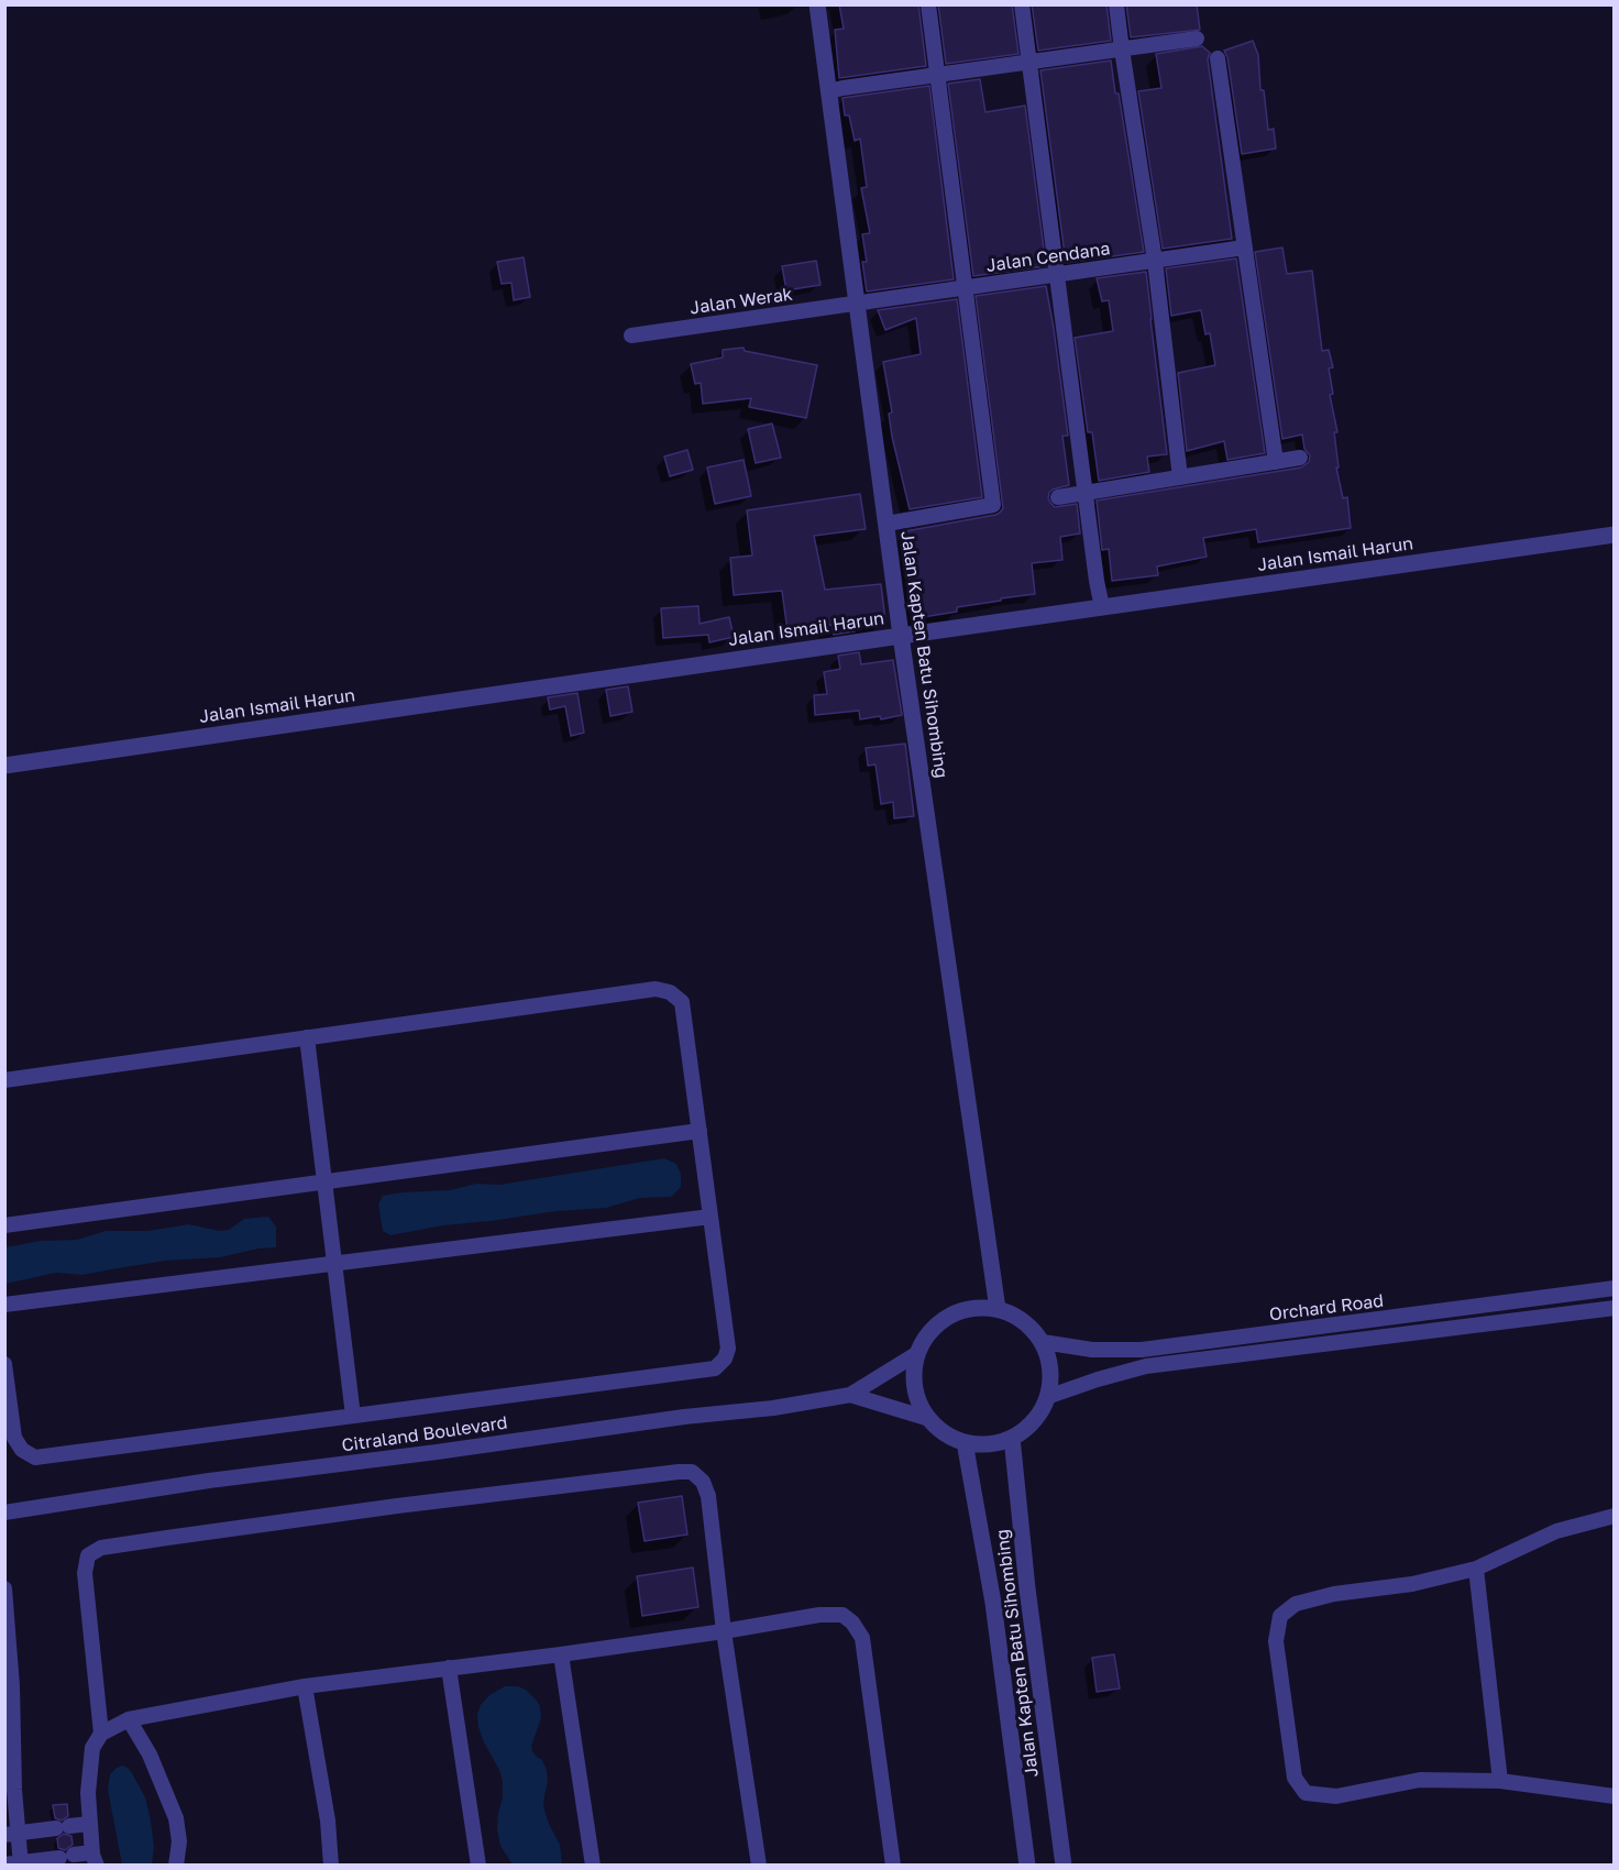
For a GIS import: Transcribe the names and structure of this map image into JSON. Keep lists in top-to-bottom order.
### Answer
{
  "streets": {
    "street": [
      "Jalan Cendana",
      "Jalan Werak",
      "Jalan Ismail Harun",
      "Jalan Kapten Batu Sihombing",
      "Orchard Road",
      "Citraland Boulevard"
    ]
  },
  "crossings": [
    ["Jalan Cendana", "Jalan Werak"],
    ["Jalan Cendana", "Jalan Kapten Batu Sihombing"],
    ["Jalan Werak", "Jalan Kapten Batu Sihombing"],
    ["Jalan Ismail Harun", "Jalan Kapten Batu Sihombing"],
    ["Jalan Kapten Batu Sihombing", "Orchard Road"],
    ["Jalan Kapten Batu Sihombing", "Citraland Boulevard"],
    ["Orchard Road", "Citraland Boulevard"]
  ]
}
